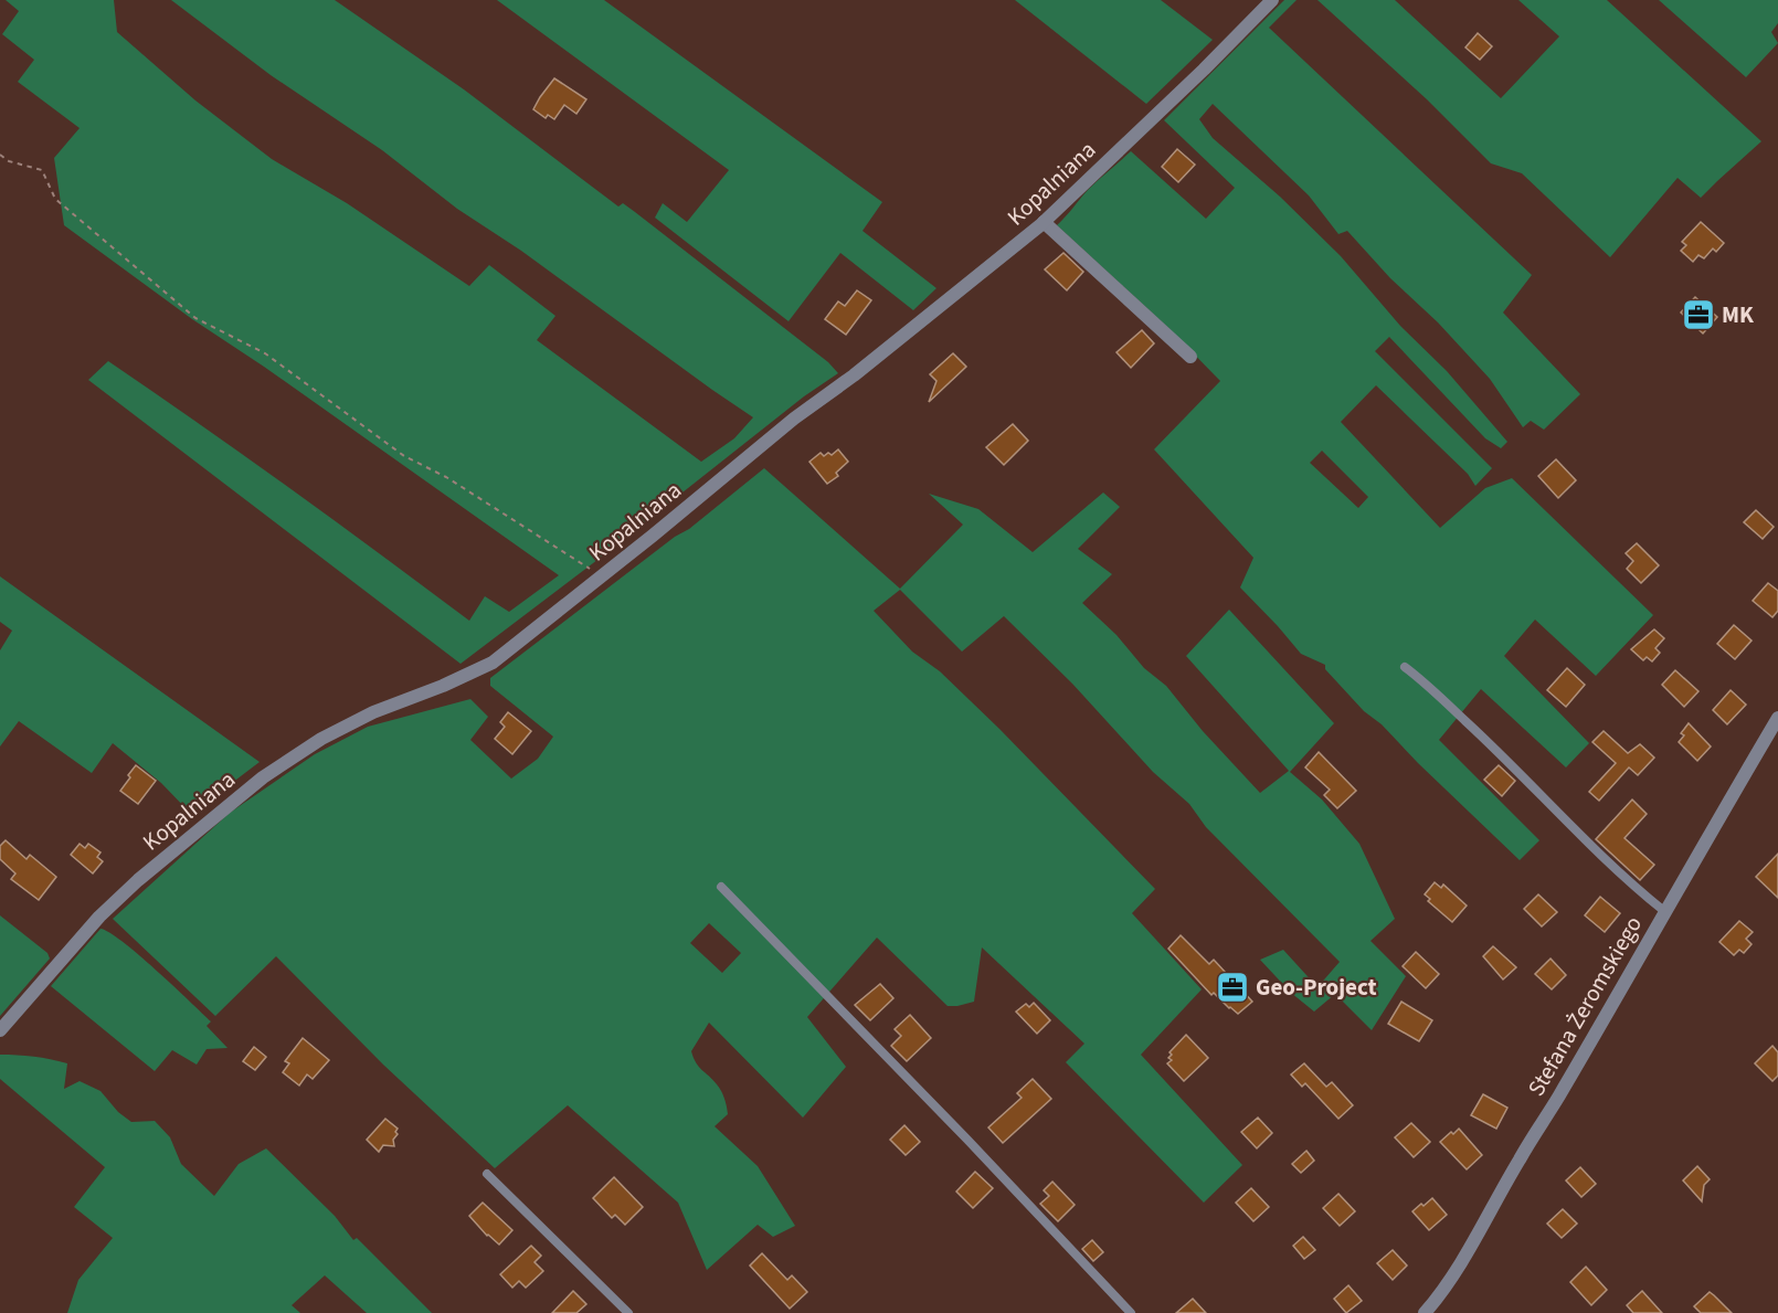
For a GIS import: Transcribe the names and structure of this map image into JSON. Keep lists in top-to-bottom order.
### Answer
{
  "streets": {
    "street": ["Kopalniana", "Stefana Żeromskiego"]
  },
  "places": {
    "office": ["MK", "Geo-Project"]
  }
}
